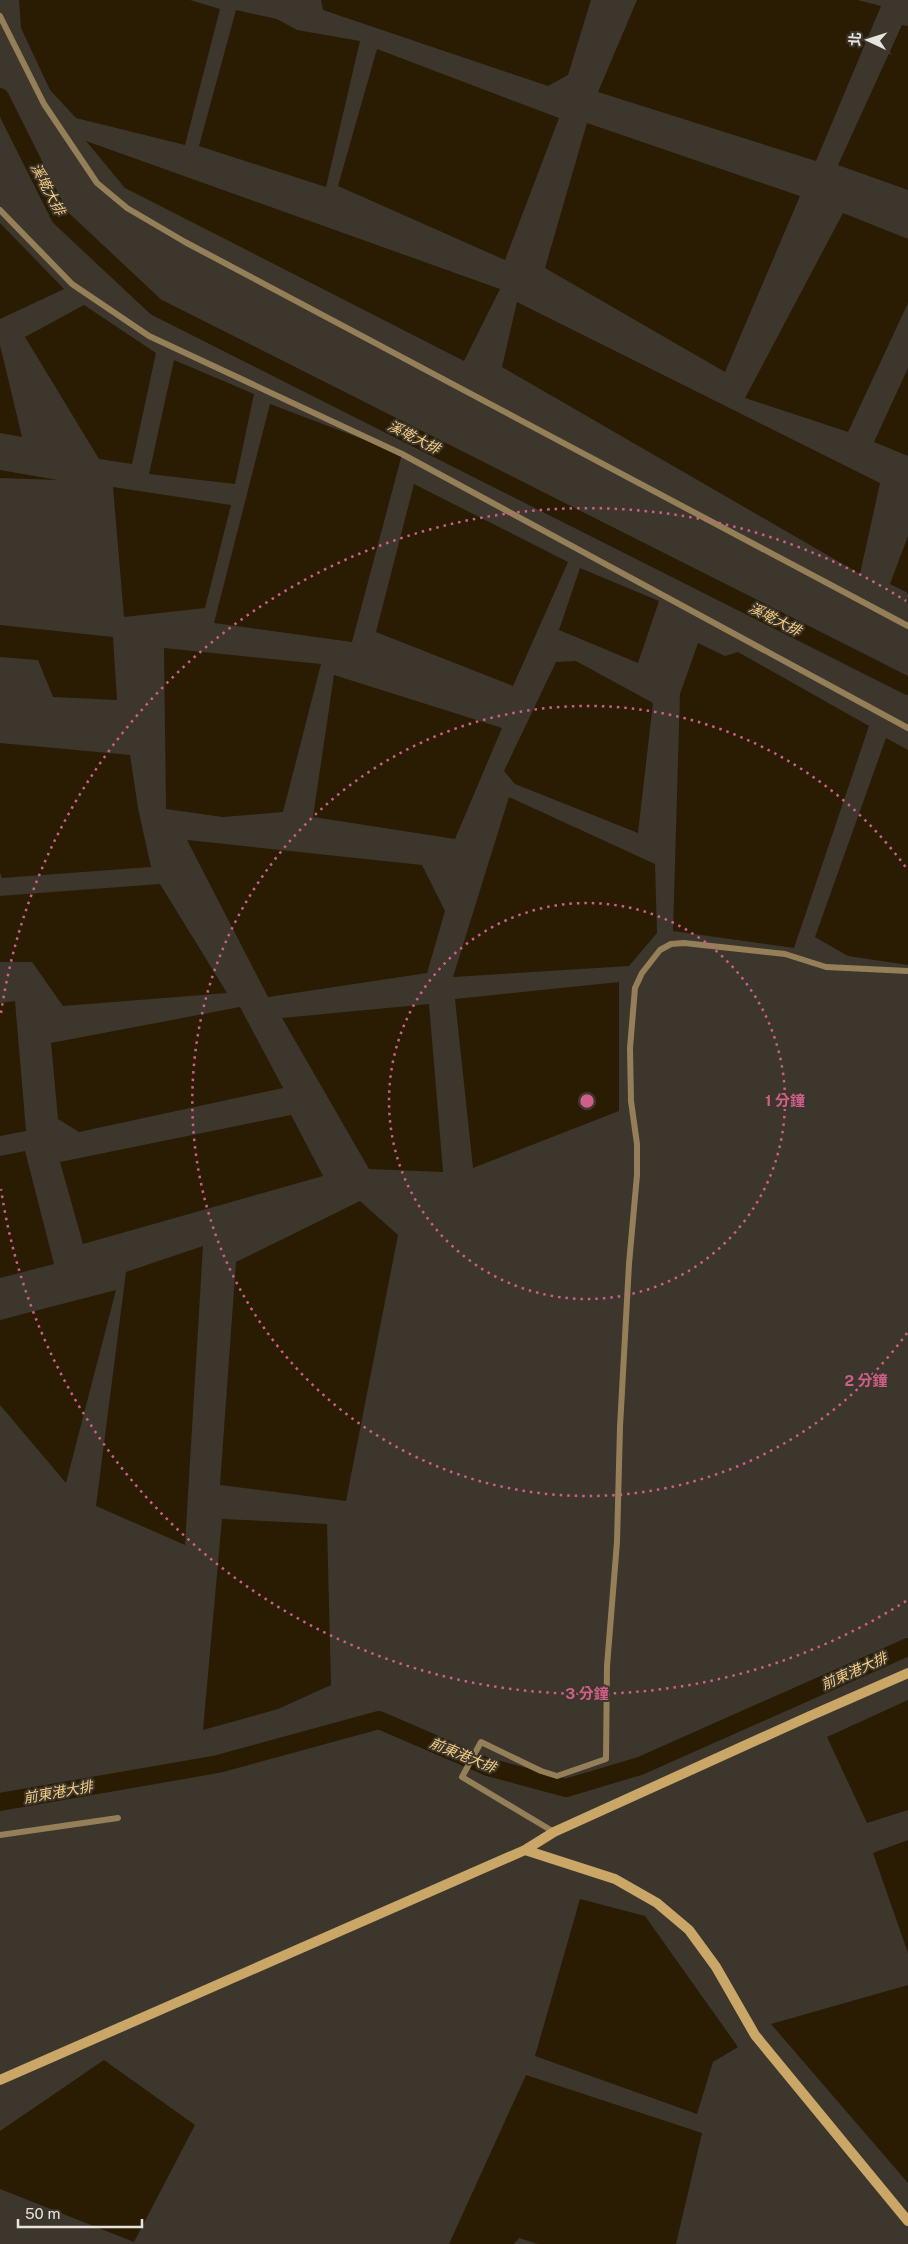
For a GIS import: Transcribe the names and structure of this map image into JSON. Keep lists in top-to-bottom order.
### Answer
{
  "water": ["溪墘大排", "前東港大排"],
  "scale_bar": "50 m",
  "north": "left",
  "rings": ["1 分鐘", "2 分鐘", "3 分鐘"]
}
